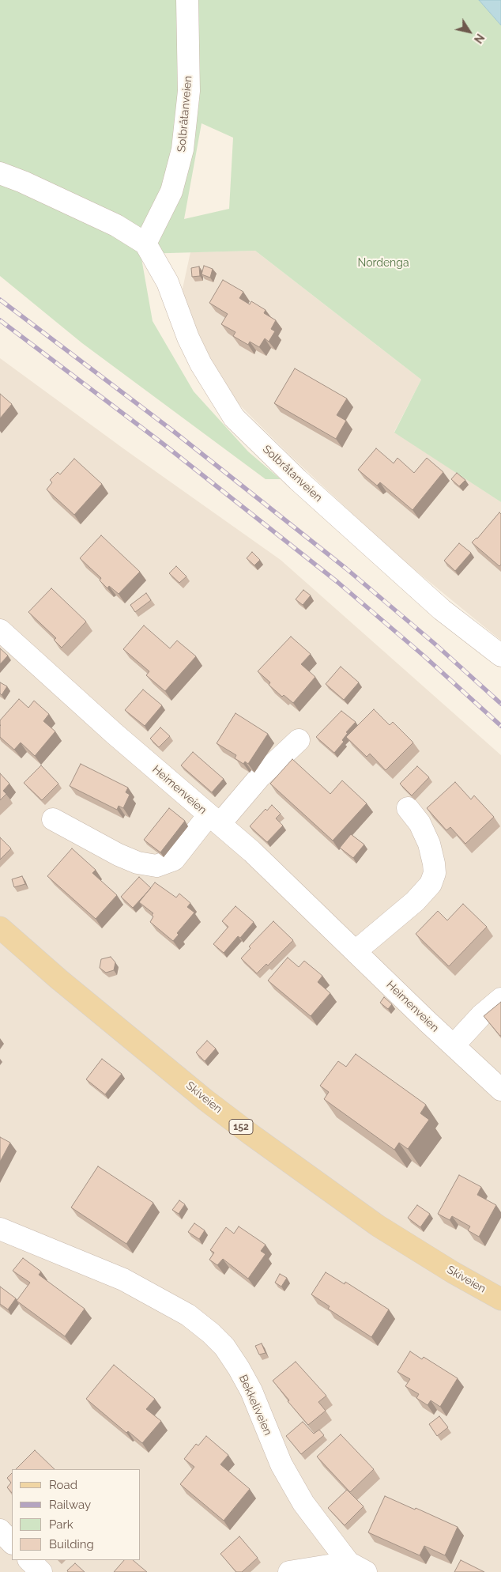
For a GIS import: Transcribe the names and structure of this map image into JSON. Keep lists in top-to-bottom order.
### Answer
{
  "streets": {
    "main road": ["Skiveien", "152"],
    "street": ["Solbråtanveien", "Heimenveien", "Bekkeliveien"]
  },
  "parks": ["Nordenga"],
  "legend": [
    "Road",
    "Railway",
    "Park",
    "Building"
  ],
  "north": "bottom right"
}
